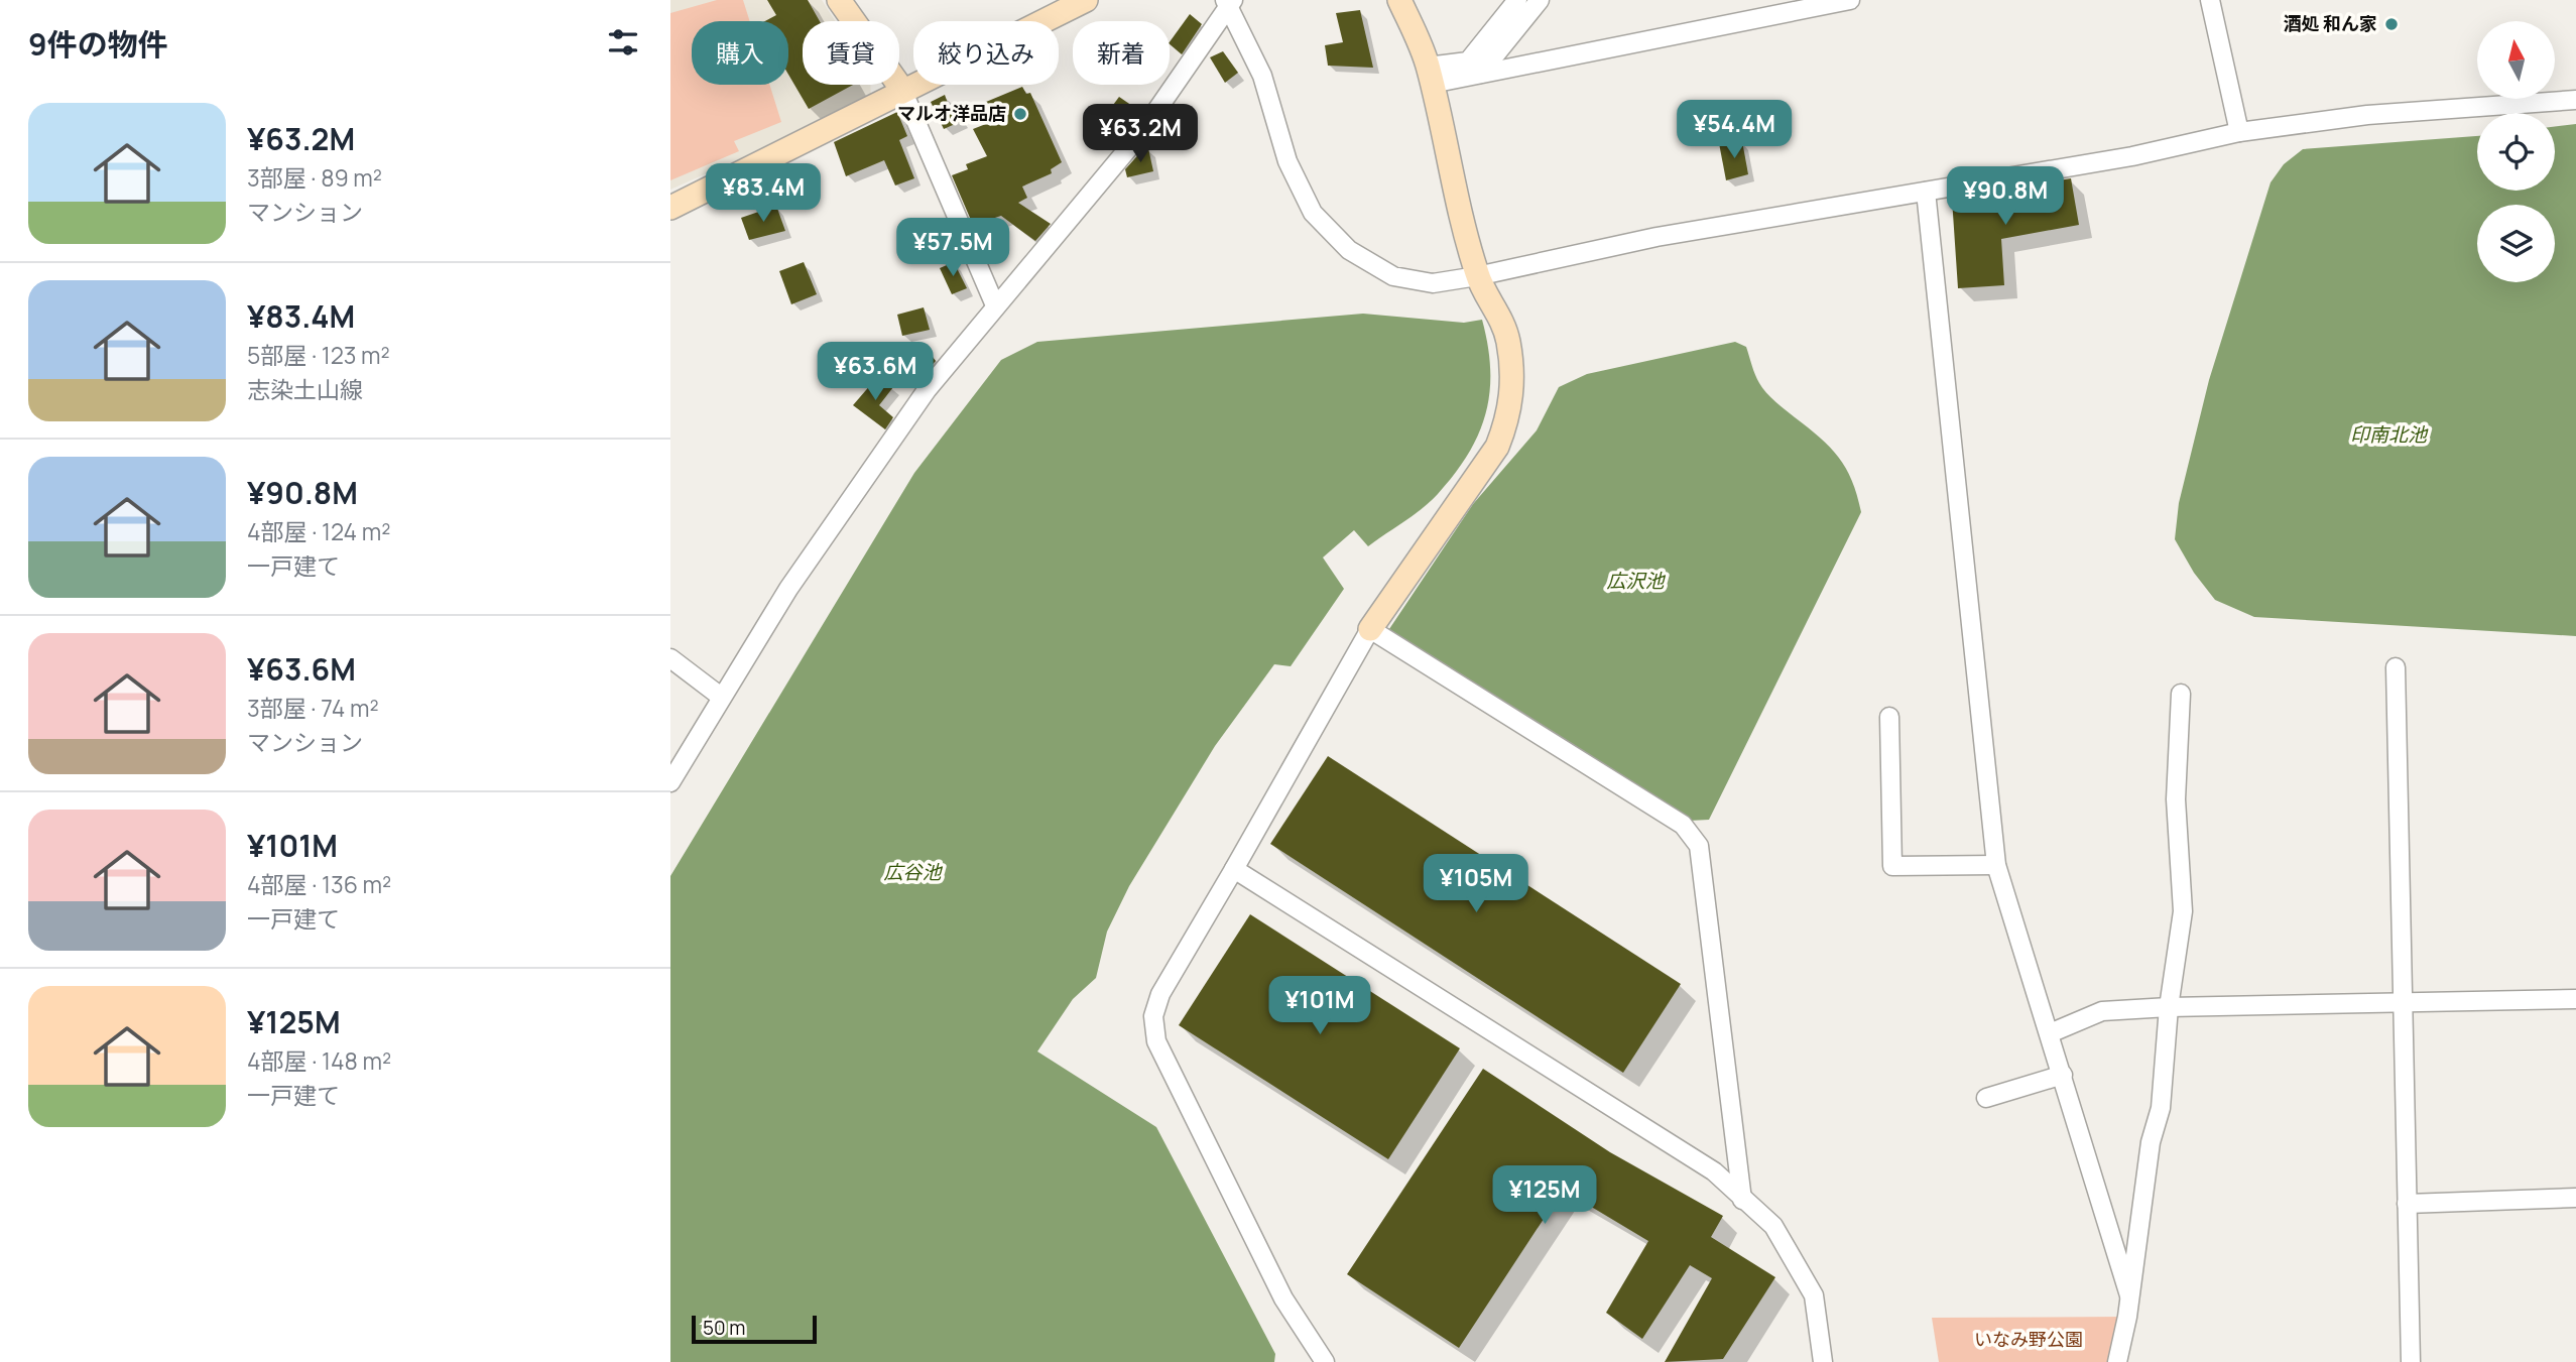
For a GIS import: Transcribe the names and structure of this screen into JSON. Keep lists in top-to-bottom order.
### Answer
{
  "water": ["印南北池", "広沢池", "広谷池"],
  "parks": ["いなみ野公園"],
  "places": ["酒処 和ん家", "マルオ洋品店"],
  "scale_bar": "50 m",
  "north": "top",
  "page": {
    "heading": "9件の物件",
    "chip": [
      "購入",
      "賃貸",
      "絞り込み",
      "新着"
    ],
    "list": [
      {
        "name": "¥63.2M",
        "note": "3部屋 · 89 m² · マンション"
      },
      {
        "name": "¥83.4M",
        "note": "5部屋 · 123 m² · 志染土山線"
      },
      {
        "name": "¥90.8M",
        "note": "4部屋 · 124 m² · 一戸建て"
      },
      {
        "name": "¥63.6M",
        "note": "3部屋 · 74 m² · マンション"
      },
      {
        "name": "¥101M",
        "note": "4部屋 · 136 m² · 一戸建て"
      },
      {
        "name": "¥125M",
        "note": "4部屋 · 148 m² · 一戸建て"
      }
    ],
    "price": [
      "¥54.4M",
      "¥63.2M",
      "¥83.4M",
      "¥90.8M",
      "¥57.5M",
      "¥63.6M",
      "¥105M",
      "¥101M",
      "¥125M"
    ],
    "scale": "50 m"
  }
}
